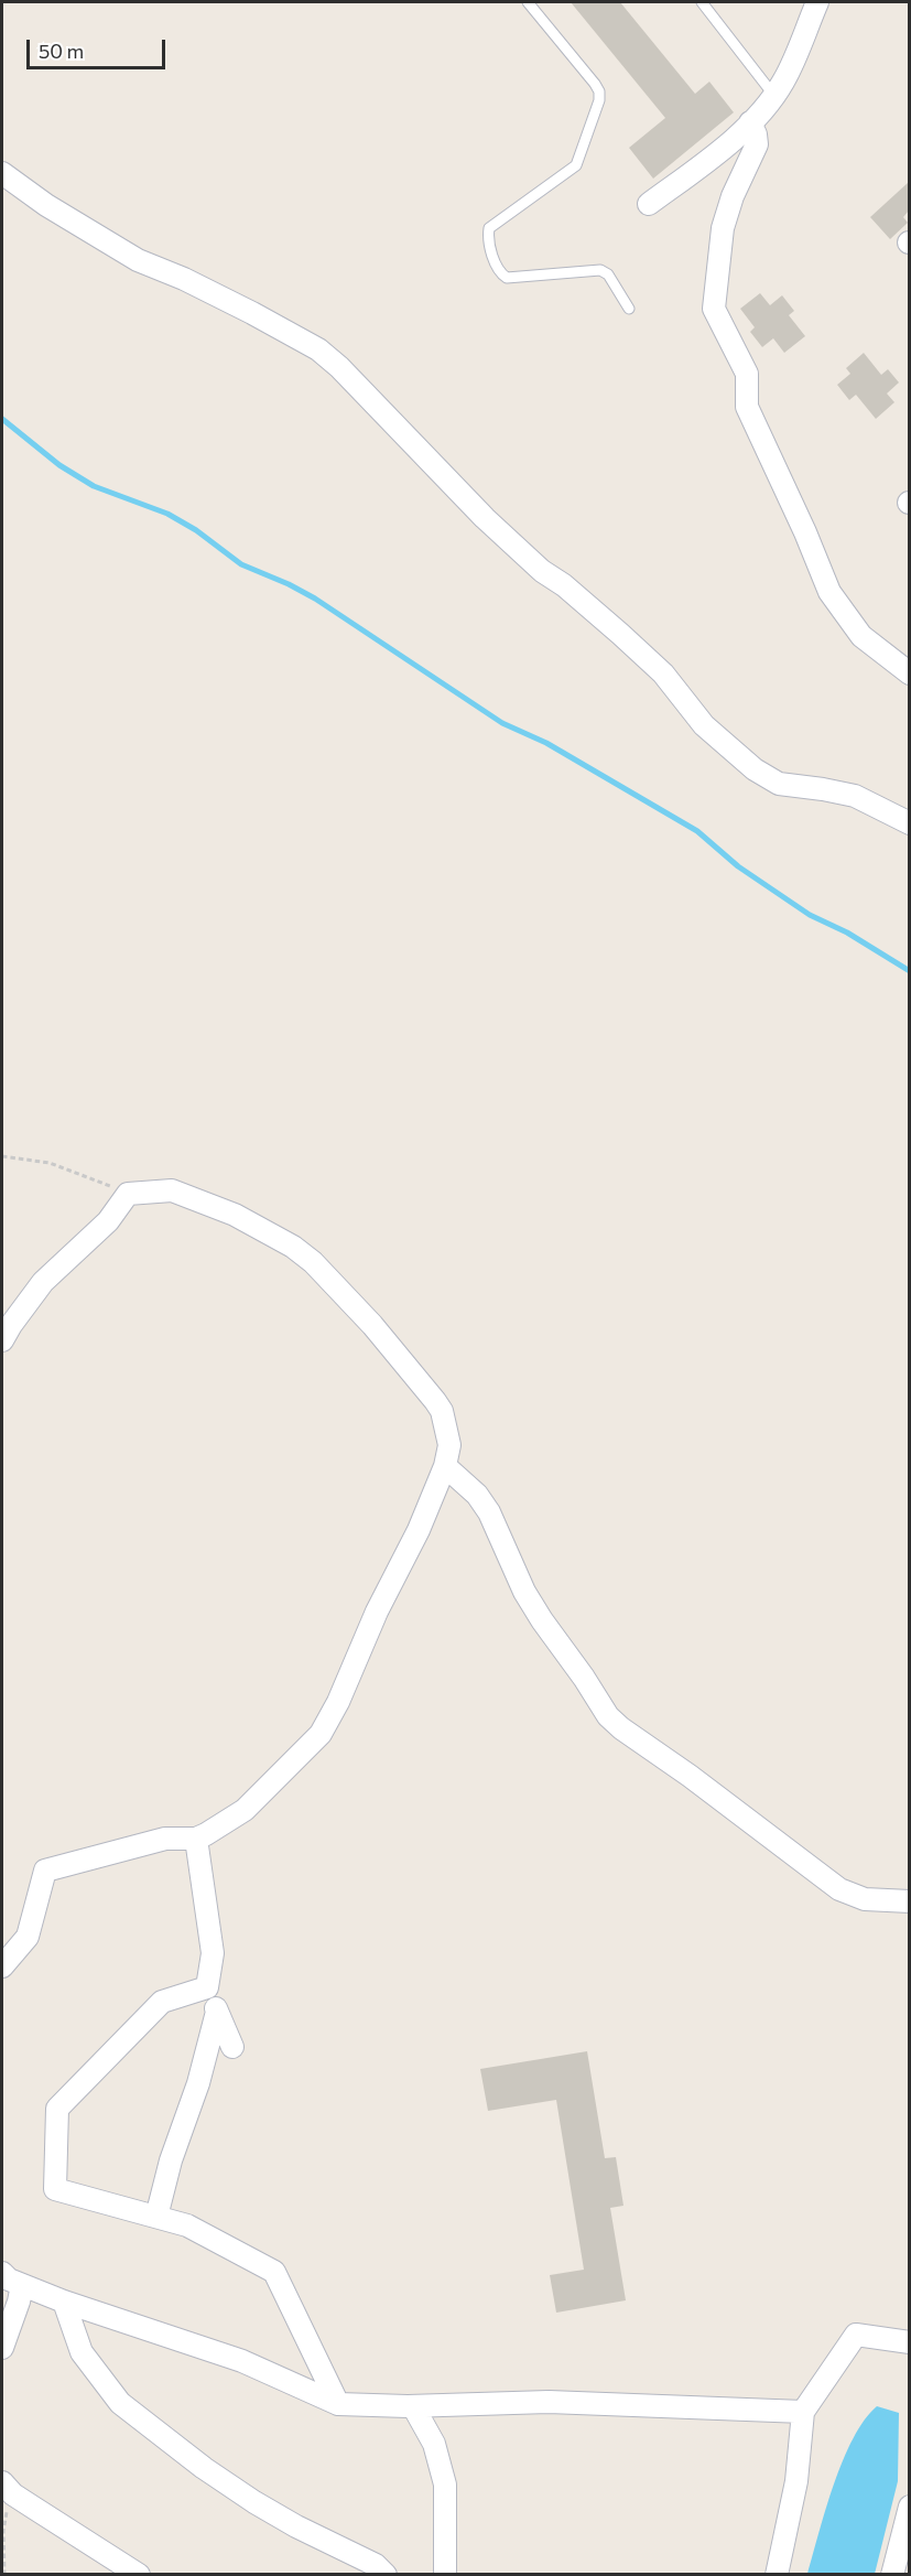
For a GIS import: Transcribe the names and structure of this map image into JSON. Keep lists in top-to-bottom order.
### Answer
{
  "scale_bar": "50 m"
}
